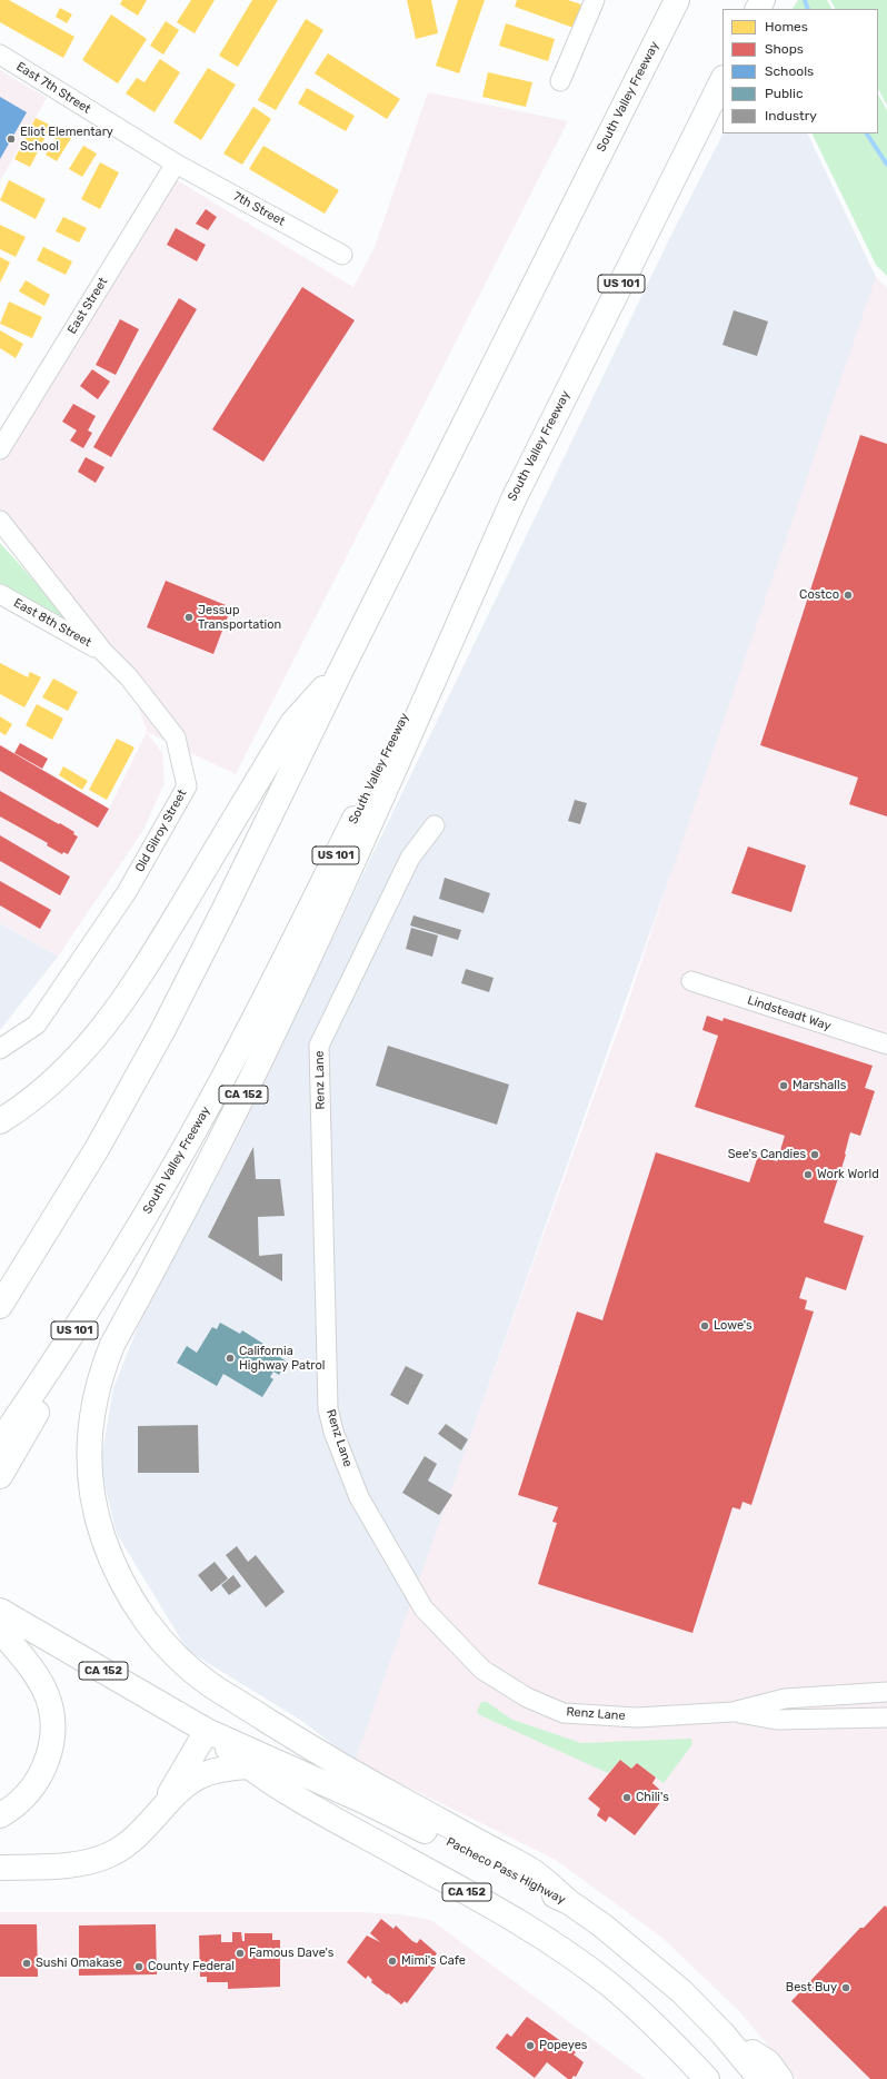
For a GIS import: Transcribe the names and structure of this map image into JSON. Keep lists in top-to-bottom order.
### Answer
{
  "streets": {
    "highway": [
      "South Valley Freeway",
      "US 101",
      "CA 152",
      "Pacheco Pass Highway"
    ],
    "street": [
      "East 7th Street",
      "7th Street",
      "East Street",
      "East 8th Street",
      "Old Gilroy Street",
      "Lindsteadt Way",
      "Renz Lane"
    ]
  },
  "crossings": [
    ["East 7th Street", "7th Street"],
    ["East 7th Street", "East Street"],
    ["South Valley Freeway", "CA 152"],
    ["7th Street", "East Street"],
    ["East 8th Street", "Old Gilroy Street"],
    ["CA 152", "Pacheco Pass Highway"]
  ],
  "places": [
    "Eliot Elementary School",
    "Costco",
    "Jessup Transportation",
    "Marshalls",
    "See's Candies",
    "Work World",
    "Lowe's",
    "California Highway Patrol",
    "Chili's",
    "Famous Dave's",
    "Mimi's Cafe",
    "Sushi Omakase",
    "County Federal",
    "Best Buy",
    "Popeyes"
  ],
  "legend": [
    "Homes",
    "Shops",
    "Schools",
    "Public",
    "Industry"
  ]
}
